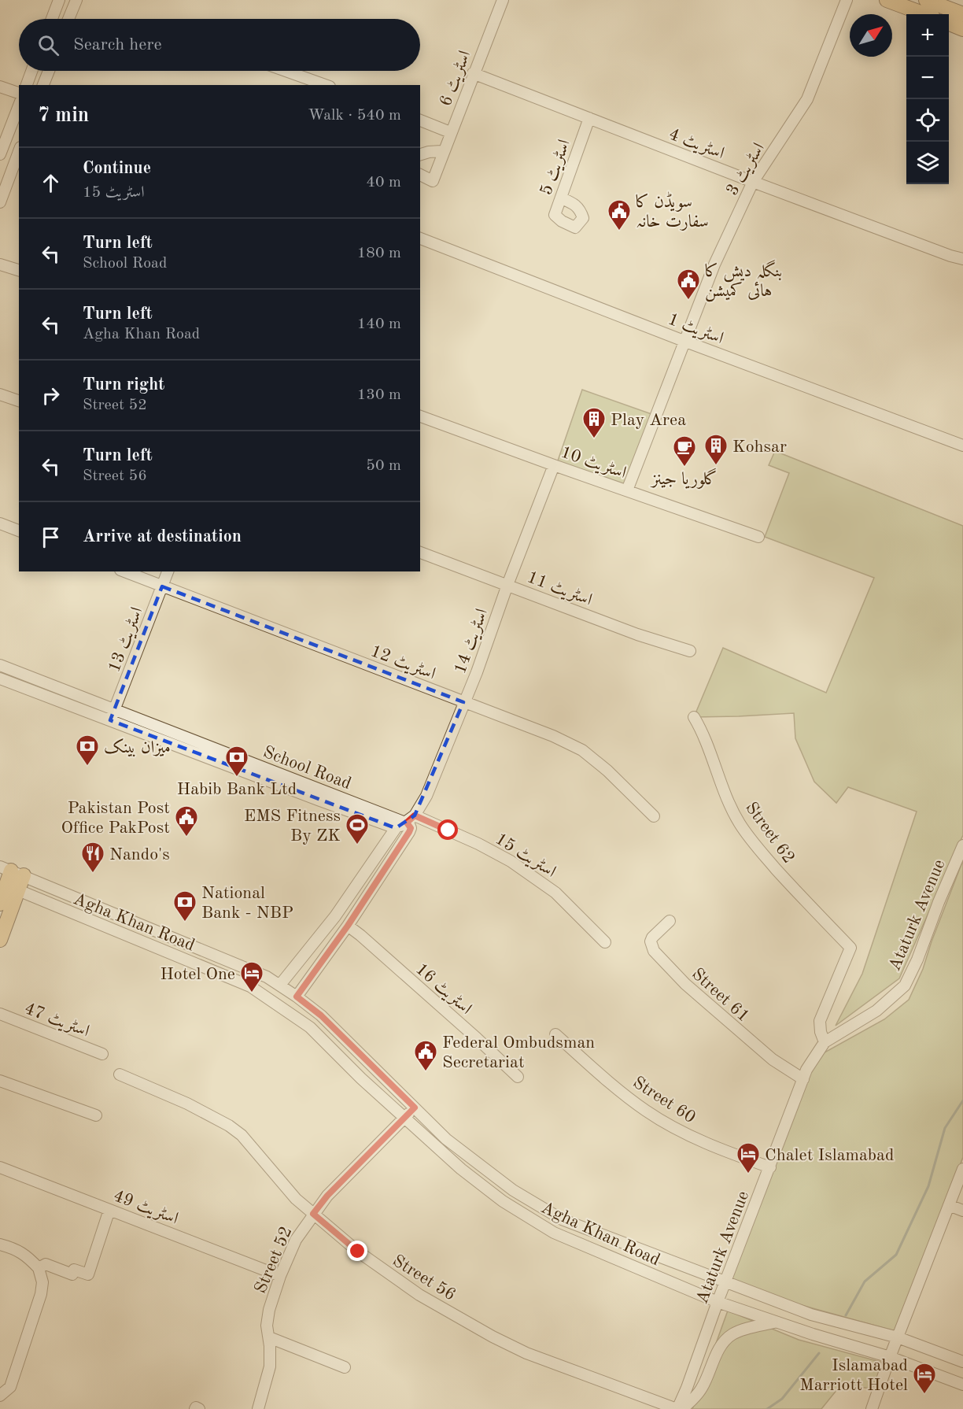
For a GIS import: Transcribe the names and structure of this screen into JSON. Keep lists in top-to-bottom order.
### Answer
{
  "streets": {
    "street": [
      "اسٹریٹ 6",
      "اسٹریٹ 4",
      "اسٹریٹ 5",
      "اسٹریٹ 3",
      "اسٹریٹ 1",
      "اسٹریٹ 10",
      "اسٹریٹ 11",
      "اسٹریٹ 13",
      "اسٹریٹ 14",
      "اسٹریٹ 12",
      "School Road",
      "Street 62",
      "اسٹریٹ 15",
      "Ataturk Avenue",
      "Agha Khan Road",
      "اسٹریٹ 16",
      "Street 61",
      "اسٹریٹ 47",
      "Street 60",
      "اسٹریٹ 49",
      "Street 52",
      "Street 56"
    ]
  },
  "crossings": [
    ["اسٹریٹ 6", "اسٹریٹ 4"],
    ["اسٹریٹ 4", "اسٹریٹ 5"],
    ["اسٹریٹ 4", "اسٹریٹ 3"],
    ["اسٹریٹ 3", "اسٹریٹ 1"],
    ["اسٹریٹ 3", "اسٹریٹ 10"],
    ["اسٹریٹ 10", "اسٹریٹ 14"],
    ["اسٹریٹ 11", "اسٹریٹ 14"],
    ["اسٹریٹ 13", "اسٹریٹ 12"],
    ["اسٹریٹ 13", "School Road"],
    ["اسٹریٹ 14", "اسٹریٹ 12"],
    ["اسٹریٹ 14", "School Road"],
    ["اسٹریٹ 14", "اسٹریٹ 15"],
    ["School Road", "اسٹریٹ 15"],
    ["Street 62", "Ataturk Avenue"],
    ["Ataturk Avenue", "Agha Khan Road"],
    ["Ataturk Avenue", "Street 61"],
    ["Ataturk Avenue", "Street 60"],
    ["Ataturk Avenue", "Street 56"],
    ["Agha Khan Road", "Street 52"],
    ["اسٹریٹ 49", "Street 52"],
    ["Street 52", "Street 56"]
  ],
  "places": {
    "public building": [
      "سویڈن کا سفارت خانہ",
      "بنگلہ دیش کا ہائی کمیشن",
      "Pakistan Post Office PakPost",
      "Federal Ombudsman Secretariat"
    ],
    "building": ["Play Area", "Kohsar"],
    "cafe": ["گلوریا جینز"],
    "bank": ["میزان بینک", "Habib Bank Ltd", "National Bank - NBP"],
    "sports": ["EMS Fitness By ZK"],
    "restaurant": ["Nando's"],
    "hotel": ["Hotel One", "Chalet Islamabad", "Islamabad Marriott Hotel"]
  },
  "north": "top right",
  "page": {
    "map_buttons": ["+", "−"],
    "search": "Search here",
    "heading": ["7 min", "Walk · 540 m"],
    "list": [
      ["Continue", "اسٹریٹ 15", "40 m"],
      ["Turn left", "School Road", "180 m"],
      ["Turn left", "Agha Khan Road", "140 m"],
      ["Turn right", "Street 52", "130 m"],
      ["Turn left", "Street 56", "50 m"],
      "Arrive at destination"
    ]
  }
}
